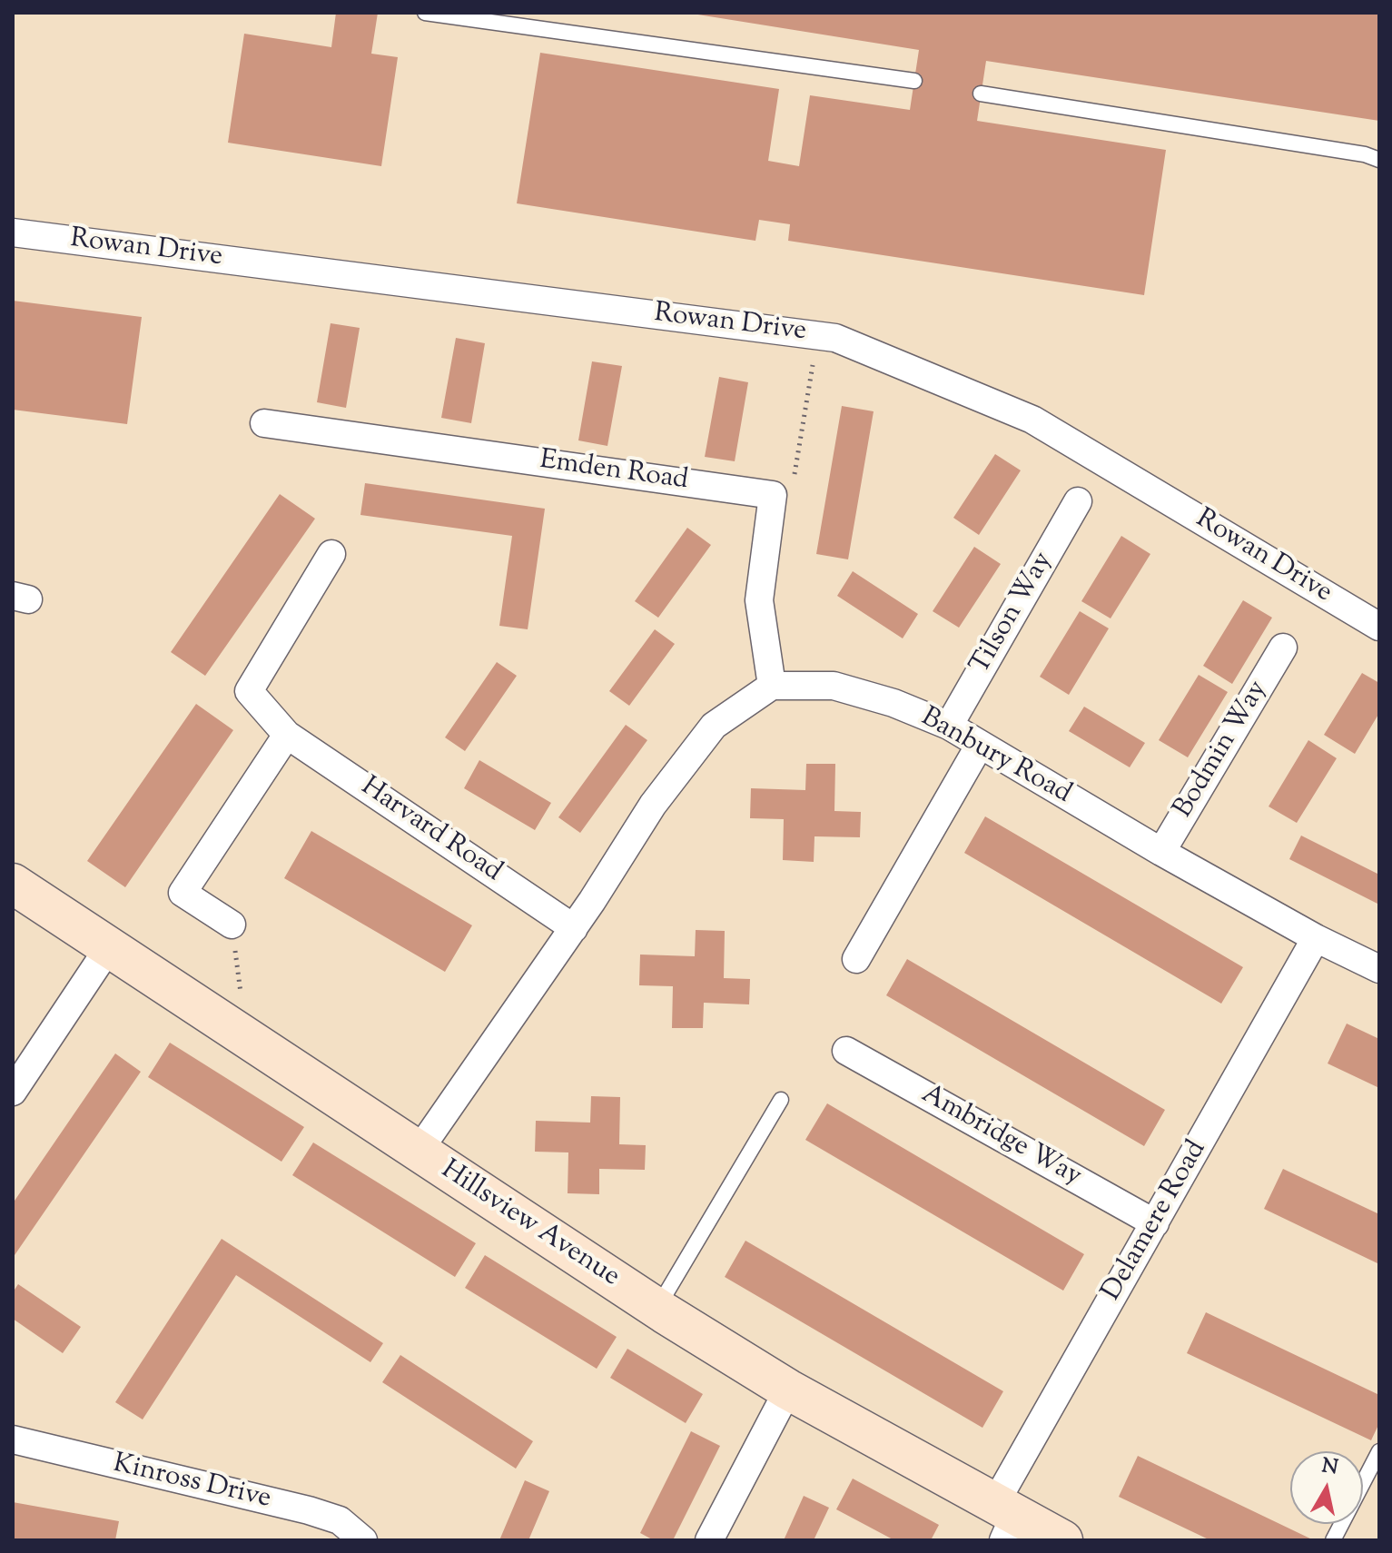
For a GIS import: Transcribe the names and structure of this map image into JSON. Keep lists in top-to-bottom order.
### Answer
{
  "streets": {
    "street": [
      "Rowan Drive",
      "Emden Road",
      "Tilson Way",
      "Bodmin Way",
      "Banbury Road",
      "Harvard Road",
      "Ambridge Way",
      "Delamere Road",
      "Hillsview Avenue",
      "Kinross Drive"
    ]
  },
  "crossings": [
    ["Tilson Way", "Banbury Road"],
    ["Bodmin Way", "Banbury Road"],
    ["Banbury Road", "Delamere Road"],
    ["Ambridge Way", "Delamere Road"],
    ["Delamere Road", "Hillsview Avenue"]
  ],
  "north": "top"
}
